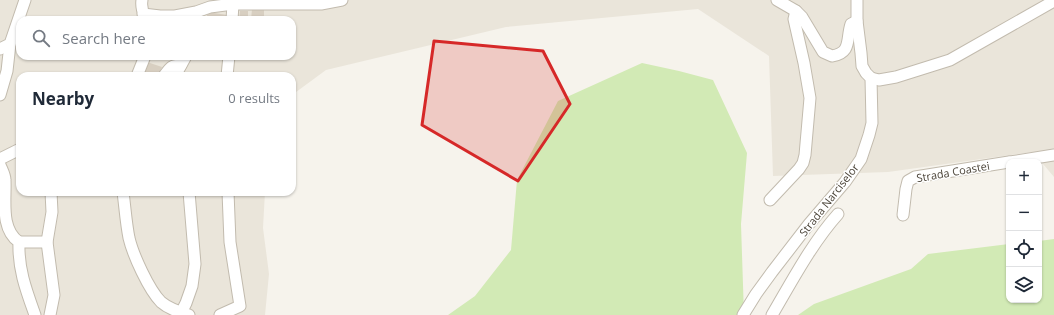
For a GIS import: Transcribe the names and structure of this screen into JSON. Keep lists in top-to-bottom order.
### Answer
{
  "streets": {
    "street": ["Strada Coastei", "Strada Narciselor"]
  },
  "page": {
    "search": "Search here",
    "heading": ["Nearby", "0 results"],
    "map_buttons": ["+", "−"]
  }
}
